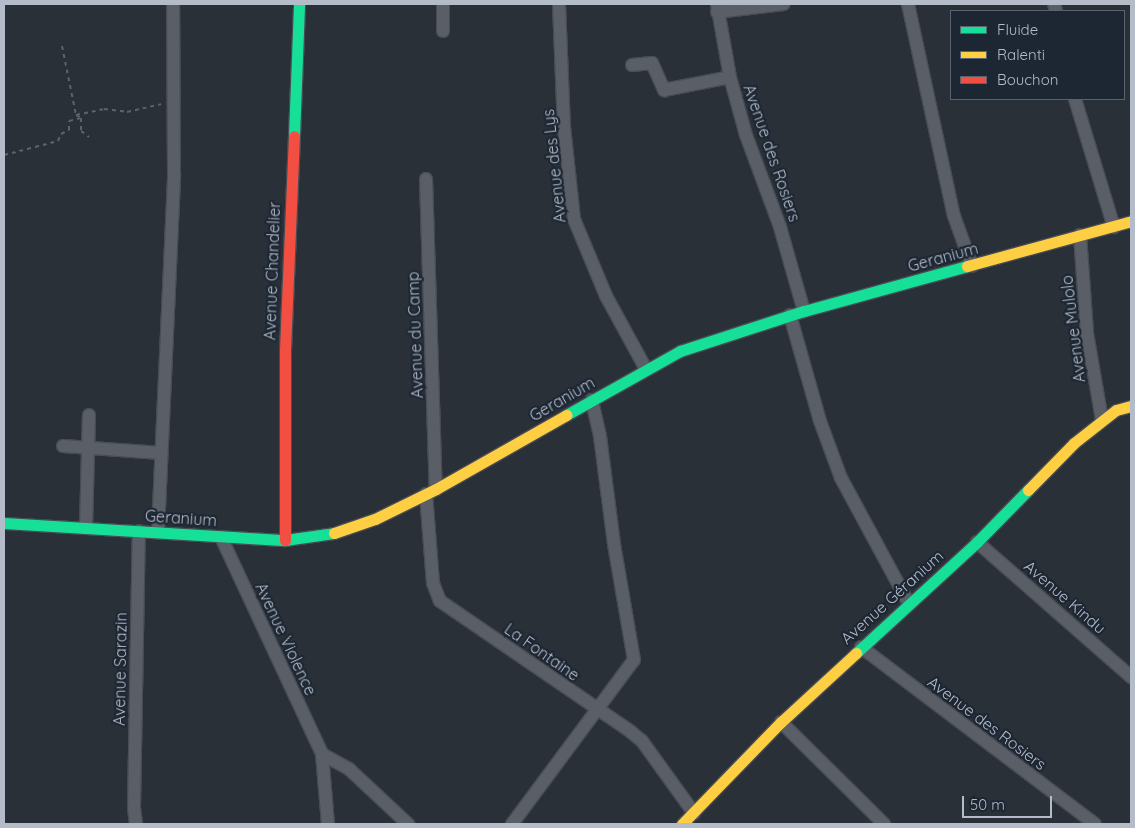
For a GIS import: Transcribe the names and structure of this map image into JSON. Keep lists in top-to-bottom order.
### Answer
{
  "streets": {
    "street": [
      "Avenue des Rosiers",
      "Avenue des Lys",
      "Geranium",
      "Avenue Chandelier",
      "Avenue Mulolo",
      "Avenue du Camp",
      "Avenue Géranium",
      "Avenue Kindu",
      "Avenue Violence",
      "La Fontaine",
      "Avenue Sarazin"
    ]
  },
  "crossings": [
    ["Avenue des Rosiers", "Geranium"],
    ["Avenue des Rosiers", "Avenue Géranium"],
    ["Avenue des Lys", "Geranium"],
    ["Geranium", "Avenue Chandelier"],
    ["Geranium", "Avenue Mulolo"],
    ["Geranium", "Avenue du Camp"],
    ["Geranium", "Avenue Violence"],
    ["Geranium", "La Fontaine"],
    ["Geranium", "Avenue Sarazin"],
    ["Avenue Mulolo", "Avenue Géranium"],
    ["Avenue du Camp", "La Fontaine"],
    ["Avenue Géranium", "Avenue Kindu"],
    ["Avenue Géranium", "La Fontaine"]
  ],
  "legend": ["Fluide", "Ralenti", "Bouchon"],
  "scale_bar": "50 m"
}
